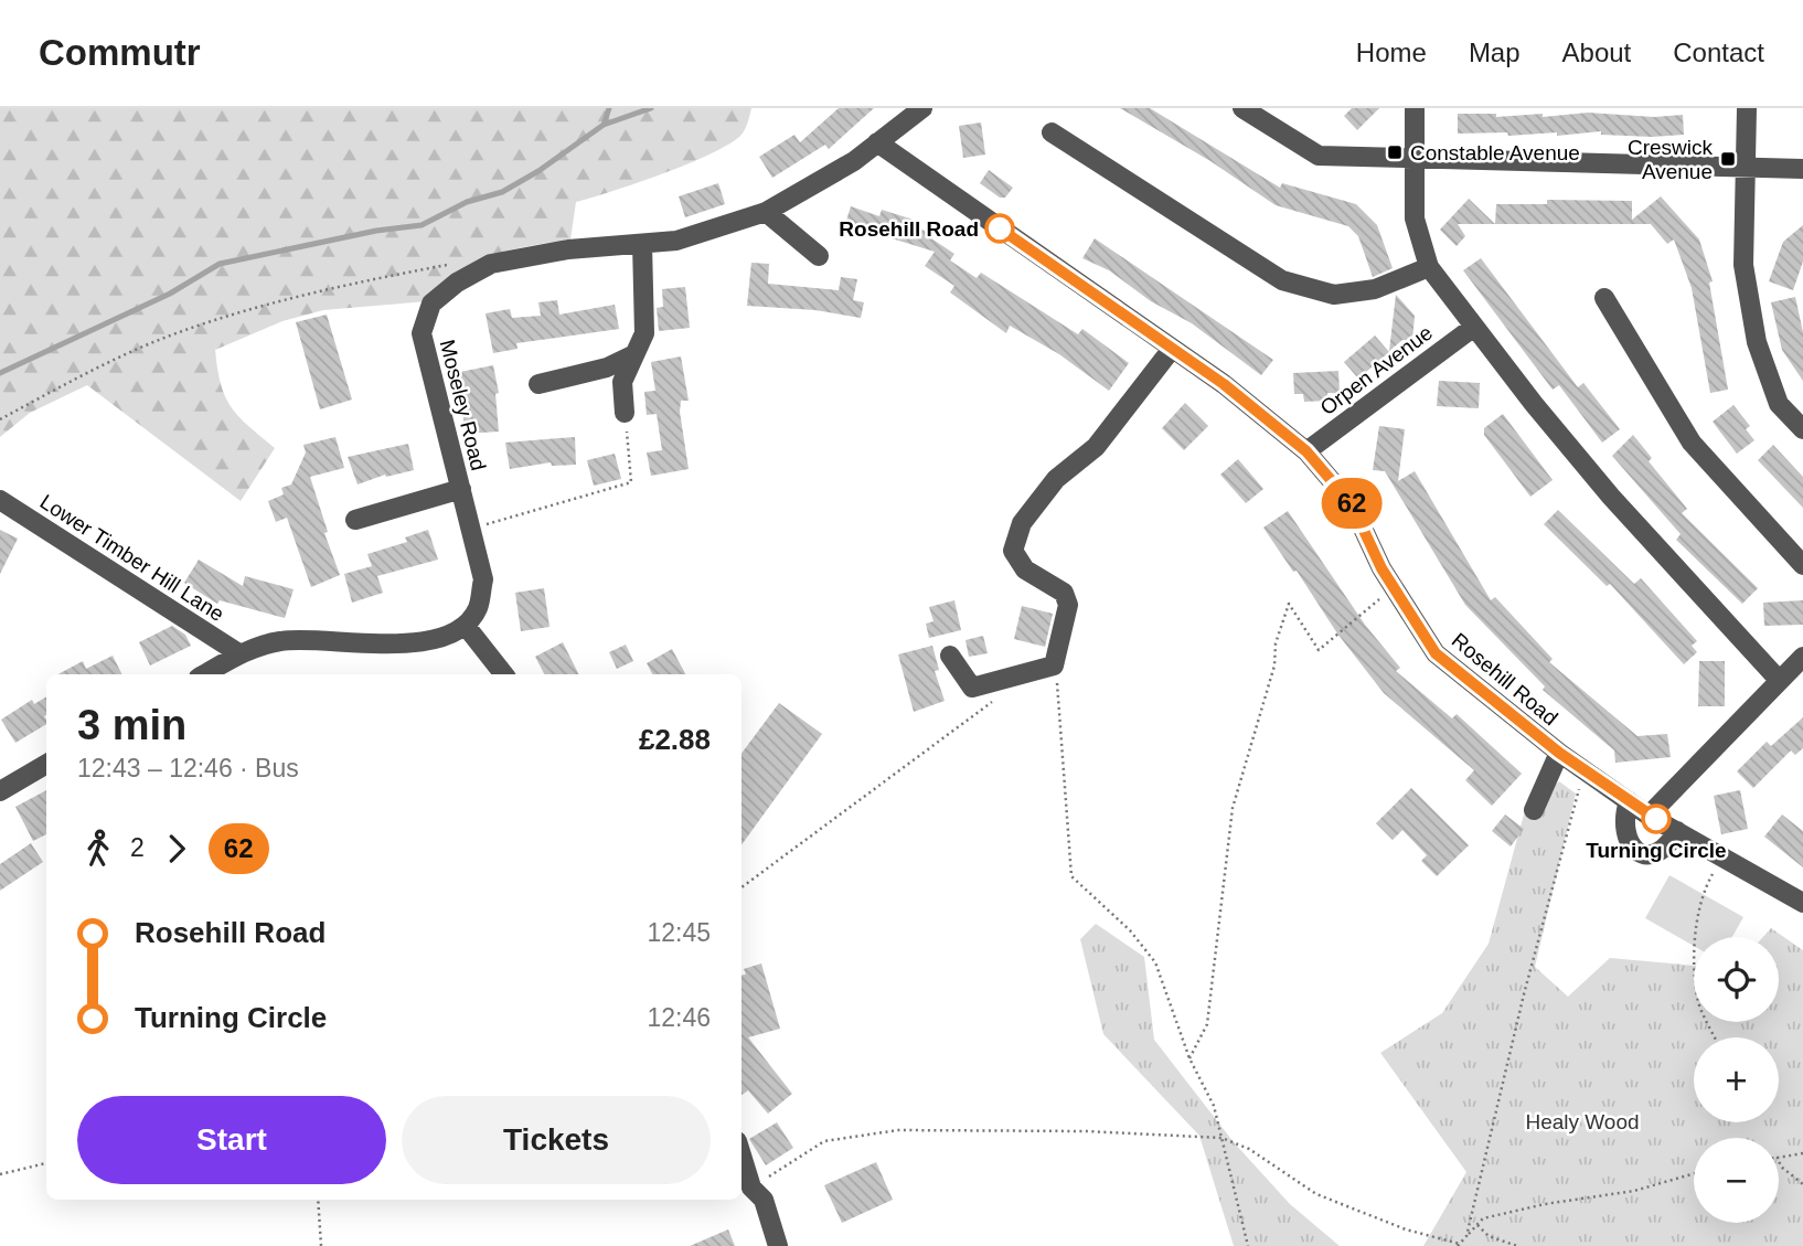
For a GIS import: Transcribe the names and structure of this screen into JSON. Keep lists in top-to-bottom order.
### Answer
{
  "streets": {
    "street": [
      "Orpen Avenue",
      "Moseley Road",
      "Lower Timber Hill Lane",
      "Rosehill Road"
    ]
  },
  "crossings": [
    ["Orpen Avenue", "Rosehill Road"],
    ["Moseley Road", "Rosehill Road"]
  ],
  "parks": ["Healy Wood"],
  "places": {
    "transit": ["Constable Avenue", "Creswick Avenue"],
    "other": ["Rosehill Road", "Turning Circle"]
  },
  "lines": ["bus line 62"],
  "page": {
    "header": "Commutr",
    "nav": [
      "Home",
      "Map",
      "About",
      "Contact"
    ],
    "on_map": "62",
    "heading": ["3 min", "12:43 – 12:46 · Bus", "£2.88"],
    "legs": ["2", "62"],
    "list": [
      {
        "name": "Rosehill Road",
        "value": "12:45"
      },
      {
        "name": "Turning Circle",
        "value": "12:46"
      }
    ],
    "map_buttons": ["+", "−"],
    "buttons": ["Start", "Tickets"]
  }
}
